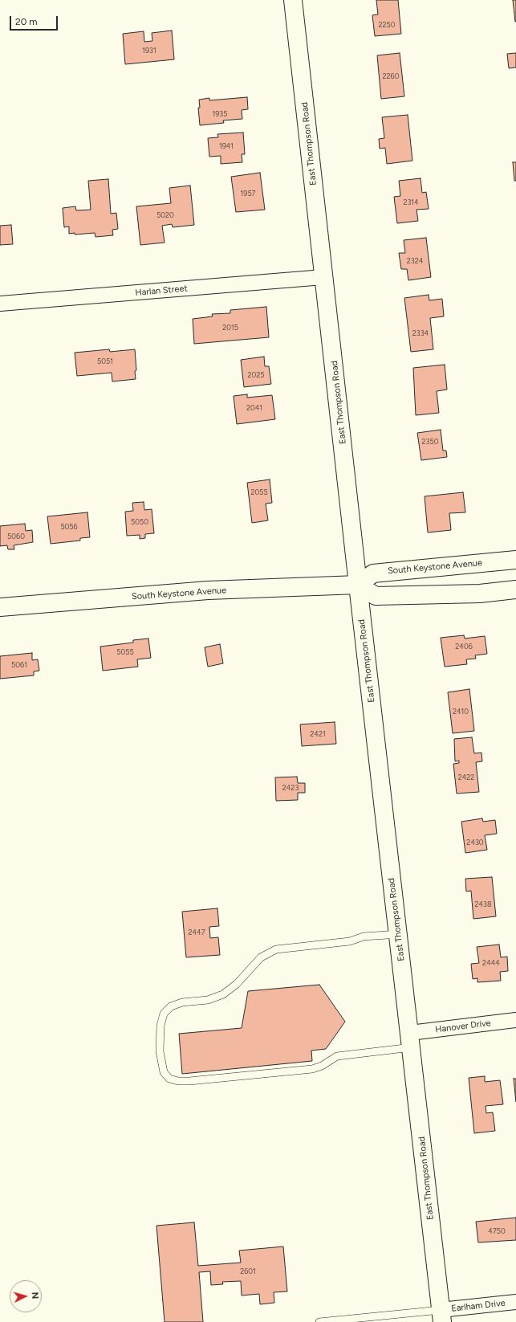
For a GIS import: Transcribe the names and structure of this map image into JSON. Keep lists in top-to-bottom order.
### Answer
{
  "streets": {
    "main road": ["East Thompson Road", "South Keystone Avenue"],
    "street": ["Harlan Street", "Hanover Drive", "Earlham Drive"]
  },
  "crossings": [
    ["East Thompson Road", "Harlan Street"],
    ["East Thompson Road", "South Keystone Avenue"],
    ["East Thompson Road", "Hanover Drive"],
    ["East Thompson Road", "Earlham Drive"]
  ],
  "house_numbers": [
    "2250",
    "1931",
    "2260",
    "1935",
    "1941",
    "1957",
    "2314",
    "5020",
    "2324",
    "2015",
    "2334",
    "5051",
    "2025",
    "2041",
    "2350",
    "2055",
    "5050",
    "5056",
    "5060",
    "2406",
    "5055",
    "5061",
    "2410",
    "2421",
    "2422",
    "2423",
    "2430",
    "2438",
    "2447",
    "2444",
    "4750",
    "2601"
  ],
  "scale_bar": "20 m",
  "north": "right"
}
